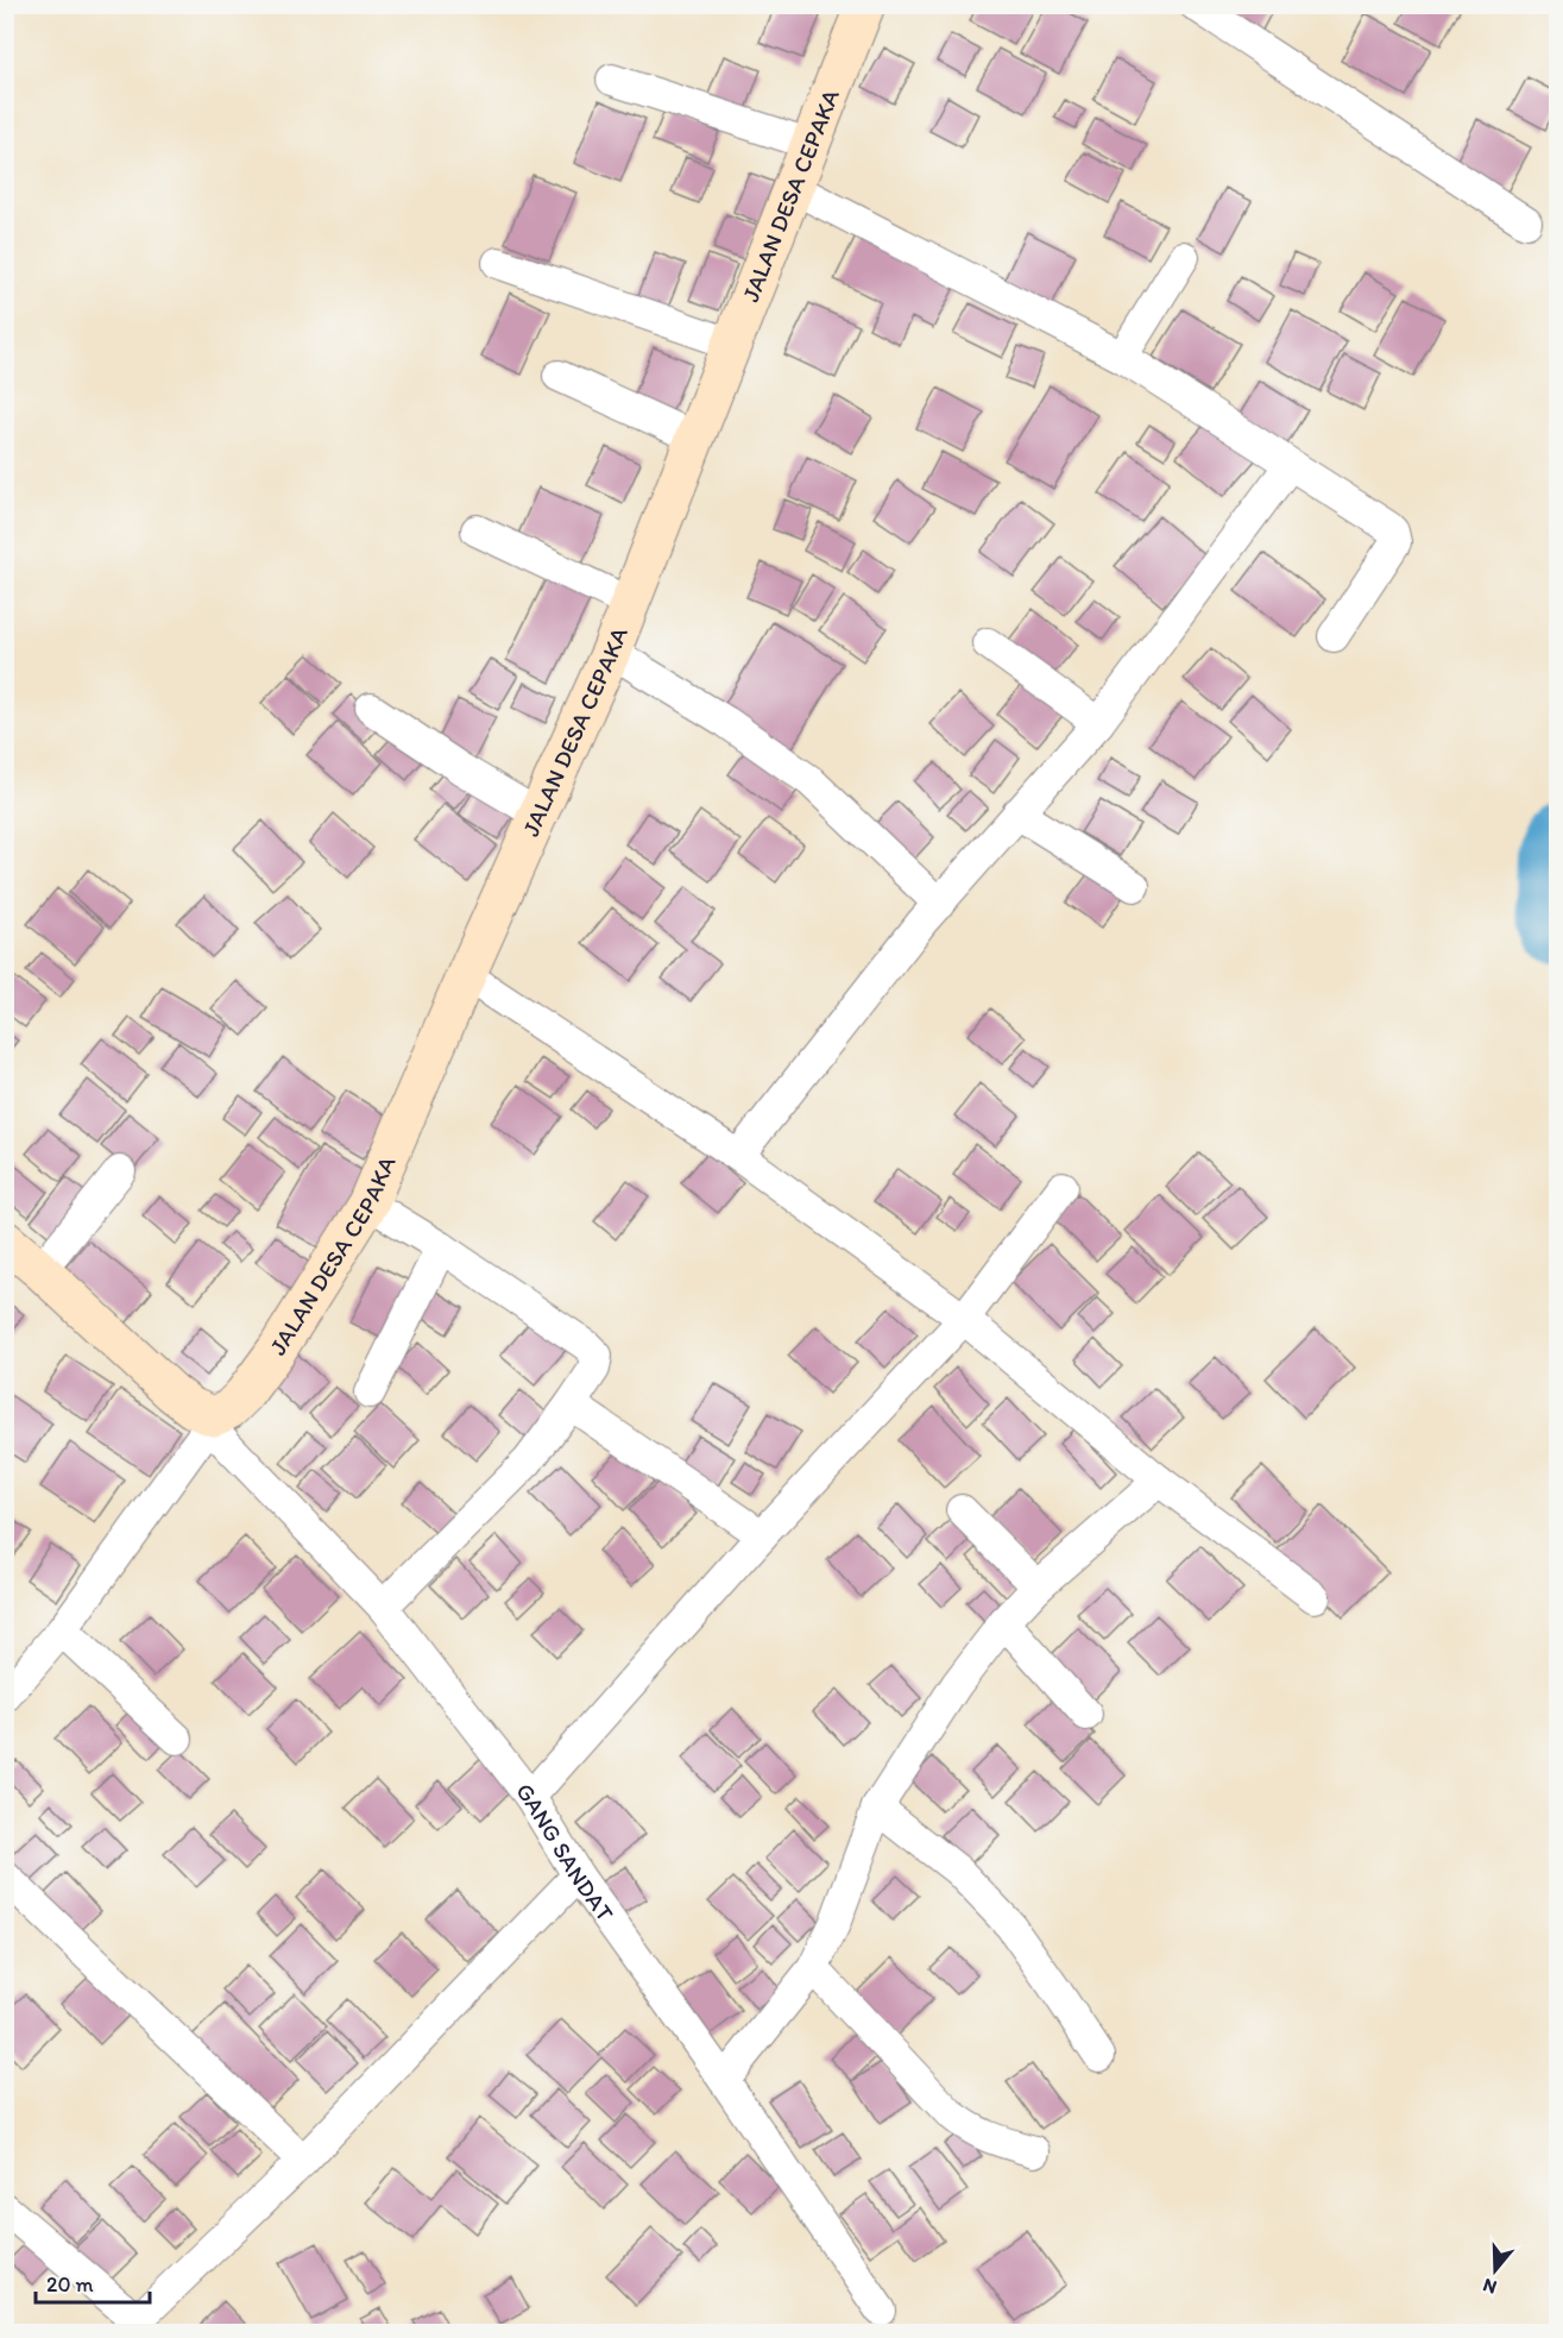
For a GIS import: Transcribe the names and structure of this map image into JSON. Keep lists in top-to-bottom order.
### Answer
{
  "streets": {
    "street": ["JALAN DESA CEPAKA", "GANG SANDAT"]
  },
  "crossings": [
    ["JALAN DESA CEPAKA", "GANG SANDAT"]
  ],
  "scale_bar": "20 m",
  "north": "bottom"
}
